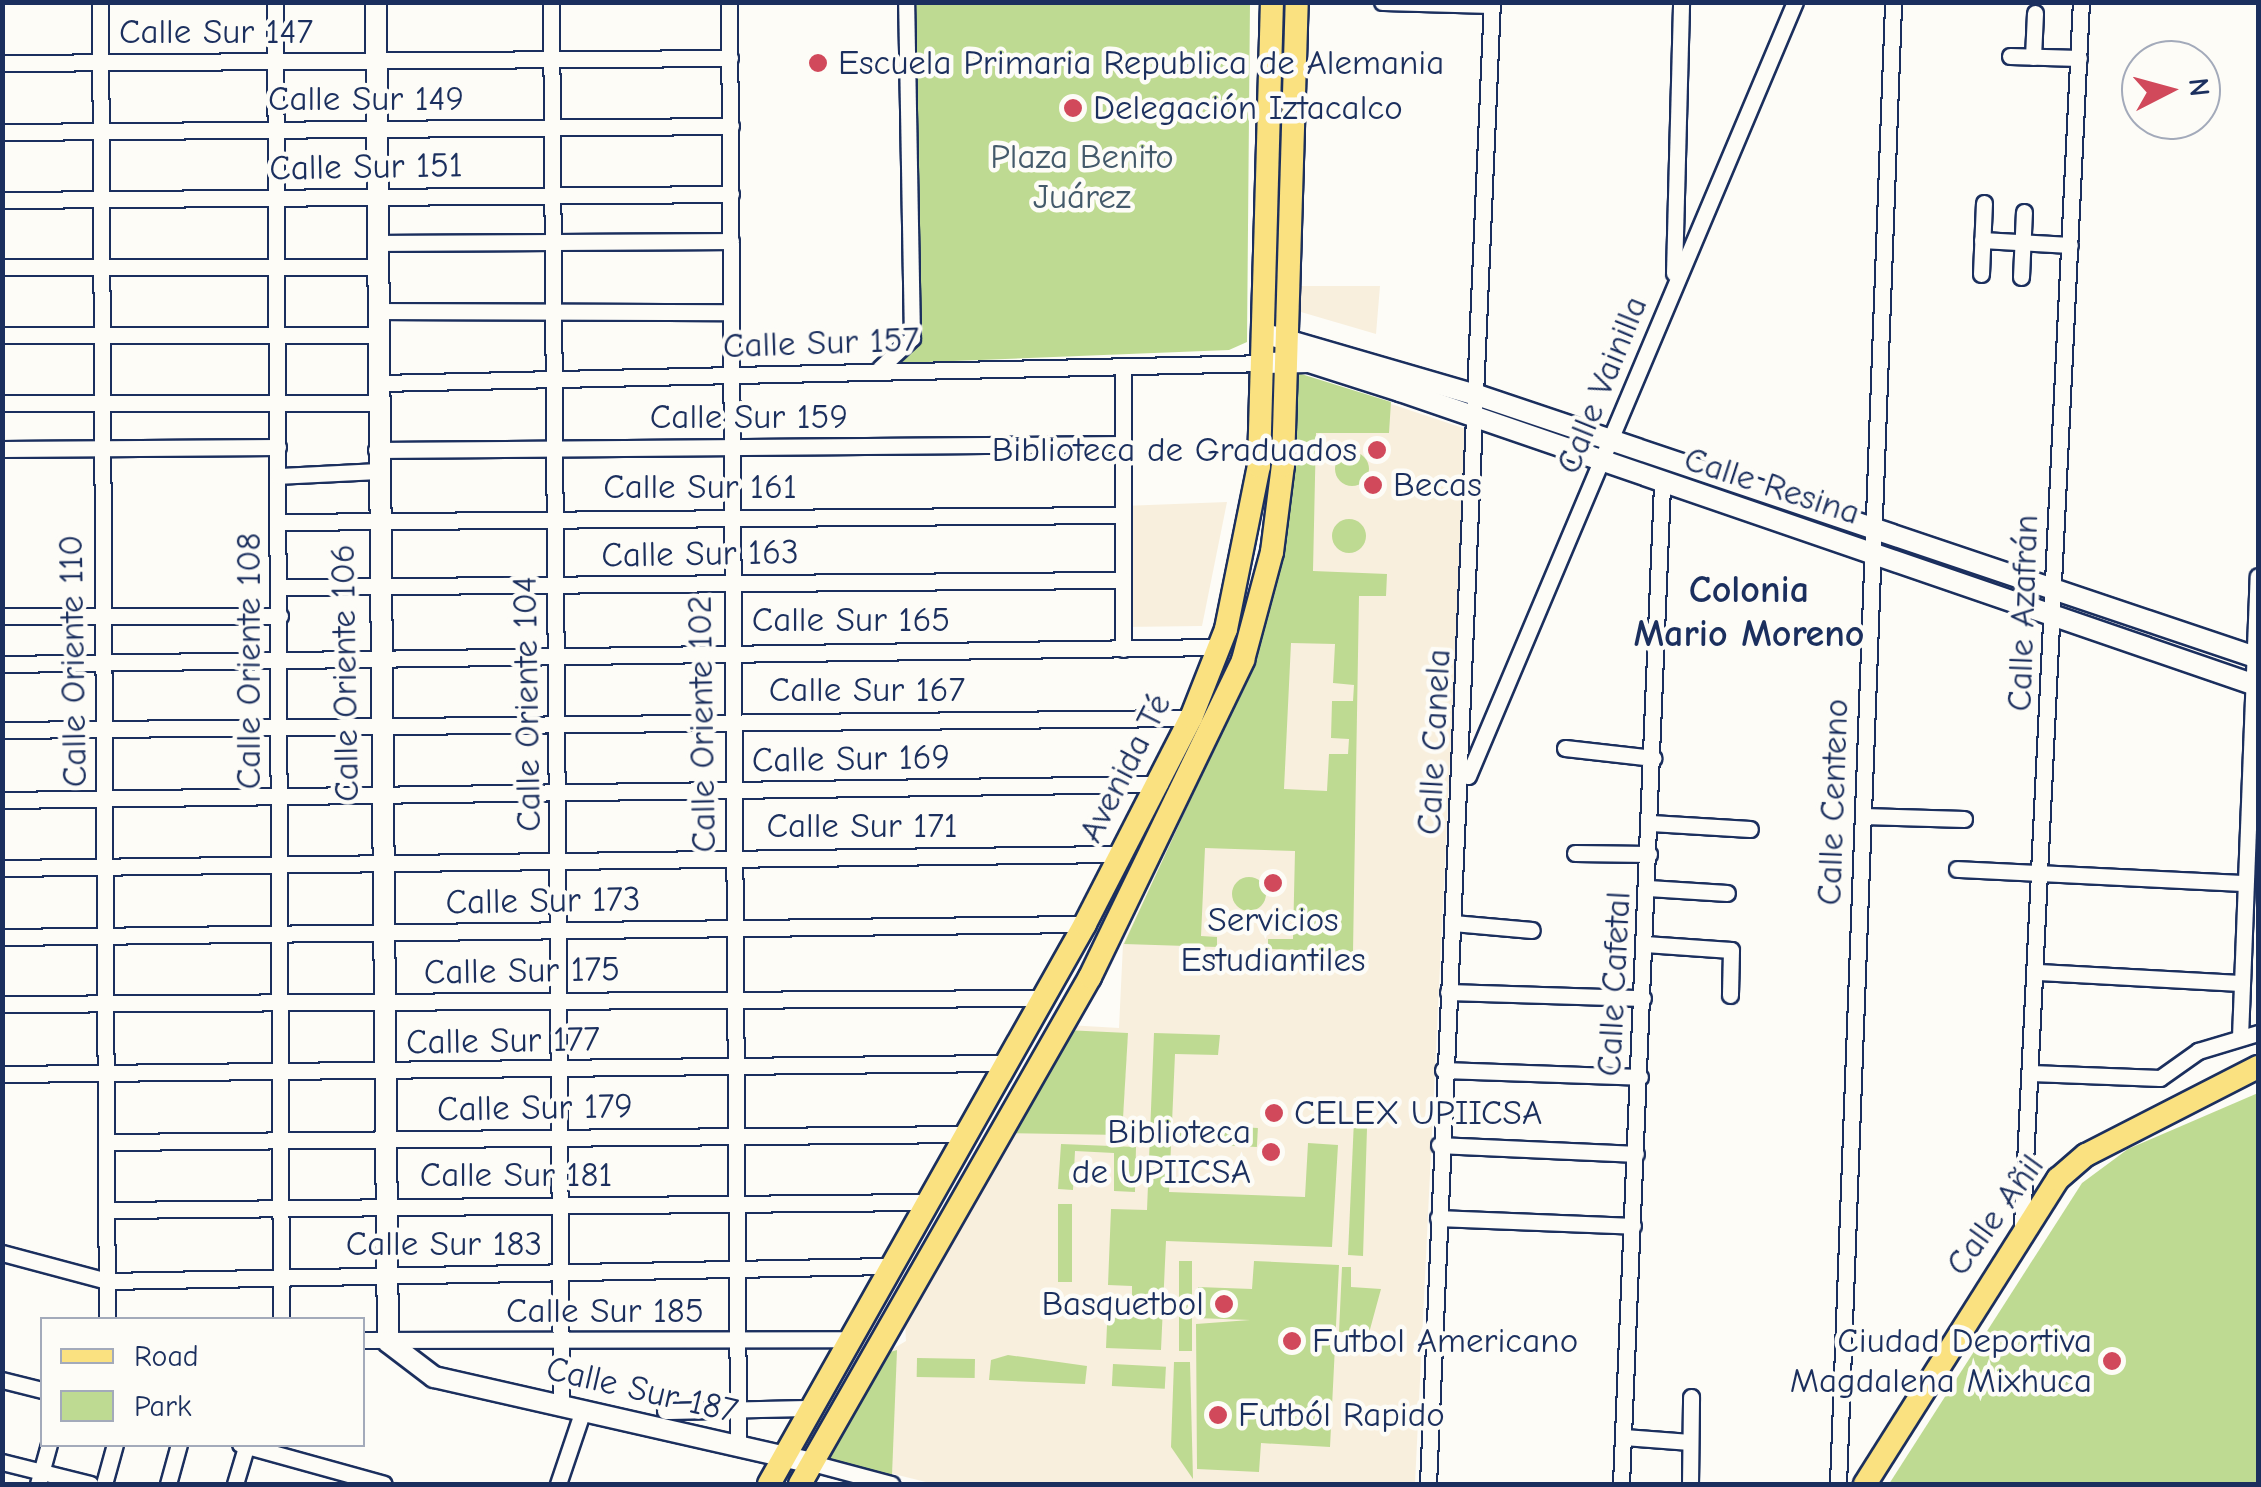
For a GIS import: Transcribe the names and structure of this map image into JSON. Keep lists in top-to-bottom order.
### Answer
{
  "streets": {
    "main road": ["Avenida Té", "Calle Añil"],
    "street": [
      "Calle Sur 147",
      "Calle Sur 149",
      "Calle Sur 151",
      "Calle Sur 157",
      "Calle Vainilla",
      "Calle Sur 159",
      "Calle Resina",
      "Calle Sur 161",
      "Calle Sur 163",
      "Calle Azafrán",
      "Calle Sur 165",
      "Calle Oriente 110",
      "Calle Oriente 108",
      "Calle Oriente 106",
      "Calle Sur 167",
      "Calle Oriente 104",
      "Calle Oriente 102",
      "Calle Canela",
      "Calle Sur 169",
      "Calle Centeno",
      "Calle Sur 171",
      "Calle Sur 173",
      "Calle Sur 175",
      "Calle Cafetal",
      "Calle Sur 177",
      "Calle Sur 179",
      "Calle Sur 181",
      "Calle Sur 183",
      "Calle Sur 185",
      "Calle Sur 187"
    ]
  },
  "crossings": [
    ["Calle Sur 147", "Calle Oriente 110"],
    ["Calle Sur 147", "Calle Oriente 108"],
    ["Calle Sur 147", "Calle Oriente 106"],
    ["Calle Sur 147", "Calle Oriente 104"],
    ["Calle Sur 147", "Calle Oriente 102"],
    ["Calle Sur 149", "Calle Oriente 110"],
    ["Calle Sur 149", "Calle Oriente 108"],
    ["Calle Sur 149", "Calle Oriente 106"],
    ["Calle Sur 149", "Calle Oriente 104"],
    ["Calle Sur 149", "Calle Oriente 102"],
    ["Calle Sur 151", "Calle Oriente 110"],
    ["Calle Sur 151", "Calle Oriente 108"],
    ["Calle Sur 151", "Calle Oriente 106"],
    ["Calle Sur 151", "Calle Oriente 104"],
    ["Calle Sur 151", "Calle Oriente 102"],
    ["Calle Sur 157", "Calle Resina"],
    ["Calle Sur 157", "Calle Oriente 110"],
    ["Calle Sur 157", "Calle Oriente 108"],
    ["Calle Sur 157", "Calle Oriente 106"],
    ["Calle Sur 157", "Calle Oriente 104"],
    ["Calle Sur 157", "Calle Oriente 102"],
    ["Calle Sur 157", "Avenida Té"],
    ["Calle Vainilla", "Calle Resina"],
    ["Calle Vainilla", "Calle Canela"],
    ["Calle Sur 159", "Calle Oriente 108"],
    ["Calle Sur 159", "Calle Oriente 106"],
    ["Calle Sur 159", "Calle Oriente 104"],
    ["Calle Sur 159", "Calle Oriente 102"],
    ["Calle Resina", "Calle Azafrán"],
    ["Calle Resina", "Calle Canela"],
    ["Calle Resina", "Avenida Té"],
    ["Calle Resina", "Calle Centeno"],
    ["Calle Resina", "Calle Cafetal"],
    ["Calle Sur 161", "Calle Oriente 108"],
    ["Calle Sur 161", "Calle Oriente 106"],
    ["Calle Sur 161", "Calle Oriente 104"],
    ["Calle Sur 161", "Calle Oriente 102"],
    ["Calle Sur 163", "Calle Oriente 108"],
    ["Calle Sur 163", "Calle Oriente 106"],
    ["Calle Sur 163", "Calle Oriente 104"],
    ["Calle Sur 163", "Calle Oriente 102"],
    ["Calle Azafrán", "Calle Añil"],
    ["Calle Sur 165", "Calle Oriente 110"],
    ["Calle Sur 165", "Calle Oriente 108"],
    ["Calle Sur 165", "Calle Oriente 106"],
    ["Calle Sur 165", "Calle Oriente 104"],
    ["Calle Sur 165", "Calle Oriente 102"],
    ["Calle Sur 165", "Avenida Té"],
    ["Calle Oriente 110", "Calle Sur 167"],
    ["Calle Oriente 110", "Calle Sur 169"],
    ["Calle Oriente 110", "Calle Sur 171"],
    ["Calle Oriente 110", "Calle Sur 173"],
    ["Calle Oriente 110", "Calle Sur 175"],
    ["Calle Oriente 110", "Calle Sur 177"],
    ["Calle Oriente 110", "Calle Sur 179"],
    ["Calle Oriente 110", "Calle Sur 181"],
    ["Calle Oriente 110", "Calle Sur 183"],
    ["Calle Oriente 108", "Calle Sur 167"],
    ["Calle Oriente 108", "Calle Sur 169"],
    ["Calle Oriente 108", "Calle Sur 171"],
    ["Calle Oriente 108", "Calle Sur 173"],
    ["Calle Oriente 108", "Calle Sur 175"],
    ["Calle Oriente 108", "Calle Sur 177"],
    ["Calle Oriente 108", "Calle Sur 179"],
    ["Calle Oriente 108", "Calle Sur 181"],
    ["Calle Oriente 108", "Calle Sur 183"],
    ["Calle Oriente 106", "Calle Sur 167"],
    ["Calle Oriente 106", "Calle Sur 169"],
    ["Calle Oriente 106", "Calle Sur 171"],
    ["Calle Oriente 106", "Calle Sur 173"],
    ["Calle Oriente 106", "Calle Sur 175"],
    ["Calle Oriente 106", "Calle Sur 177"],
    ["Calle Oriente 106", "Calle Sur 179"],
    ["Calle Oriente 106", "Calle Sur 181"],
    ["Calle Oriente 106", "Calle Sur 183"],
    ["Calle Oriente 106", "Calle Sur 185"],
    ["Calle Oriente 106", "Calle Sur 187"],
    ["Calle Sur 167", "Calle Oriente 104"],
    ["Calle Sur 167", "Calle Oriente 102"],
    ["Calle Sur 167", "Avenida Té"],
    ["Calle Oriente 104", "Calle Sur 169"],
    ["Calle Oriente 104", "Calle Sur 171"],
    ["Calle Oriente 104", "Calle Sur 173"],
    ["Calle Oriente 104", "Calle Sur 175"],
    ["Calle Oriente 104", "Calle Sur 177"],
    ["Calle Oriente 104", "Calle Sur 179"],
    ["Calle Oriente 104", "Calle Sur 181"],
    ["Calle Oriente 104", "Calle Sur 183"],
    ["Calle Oriente 104", "Calle Sur 185"],
    ["Calle Oriente 104", "Calle Sur 187"],
    ["Calle Oriente 102", "Calle Sur 169"],
    ["Calle Oriente 102", "Calle Sur 171"],
    ["Calle Oriente 102", "Calle Sur 173"],
    ["Calle Oriente 102", "Calle Sur 175"],
    ["Calle Oriente 102", "Calle Sur 177"],
    ["Calle Oriente 102", "Calle Sur 179"],
    ["Calle Oriente 102", "Calle Sur 181"],
    ["Calle Oriente 102", "Calle Sur 183"],
    ["Calle Oriente 102", "Calle Sur 185"],
    ["Calle Oriente 102", "Calle Sur 187"],
    ["Calle Sur 169", "Avenida Té"],
    ["Avenida Té", "Calle Sur 171"],
    ["Avenida Té", "Calle Sur 173"],
    ["Avenida Té", "Calle Sur 175"],
    ["Avenida Té", "Calle Sur 177"],
    ["Avenida Té", "Calle Sur 179"],
    ["Avenida Té", "Calle Sur 181"],
    ["Avenida Té", "Calle Sur 183"],
    ["Avenida Té", "Calle Sur 185"],
    ["Avenida Té", "Calle Sur 187"],
    ["Calle Sur 185", "Calle Sur 187"]
  ],
  "districts": ["Colonia Mario Moreno"],
  "parks": ["Plaza Benito Juárez"],
  "places": [
    "Escuela Primaria Republica de Alemania",
    "Delegación Iztacalco",
    "Biblioteca de Graduados",
    "Becas",
    "Servicios Estudiantiles",
    "CELEX UPIICSA",
    "Biblioteca de UPIICSA",
    "Basquetbol",
    "Futbol Americano",
    "Ciudad Deportiva Magdalena Mixhuca",
    "Futból Rapido"
  ],
  "legend": ["Road", "Park"],
  "north": "right"
}
